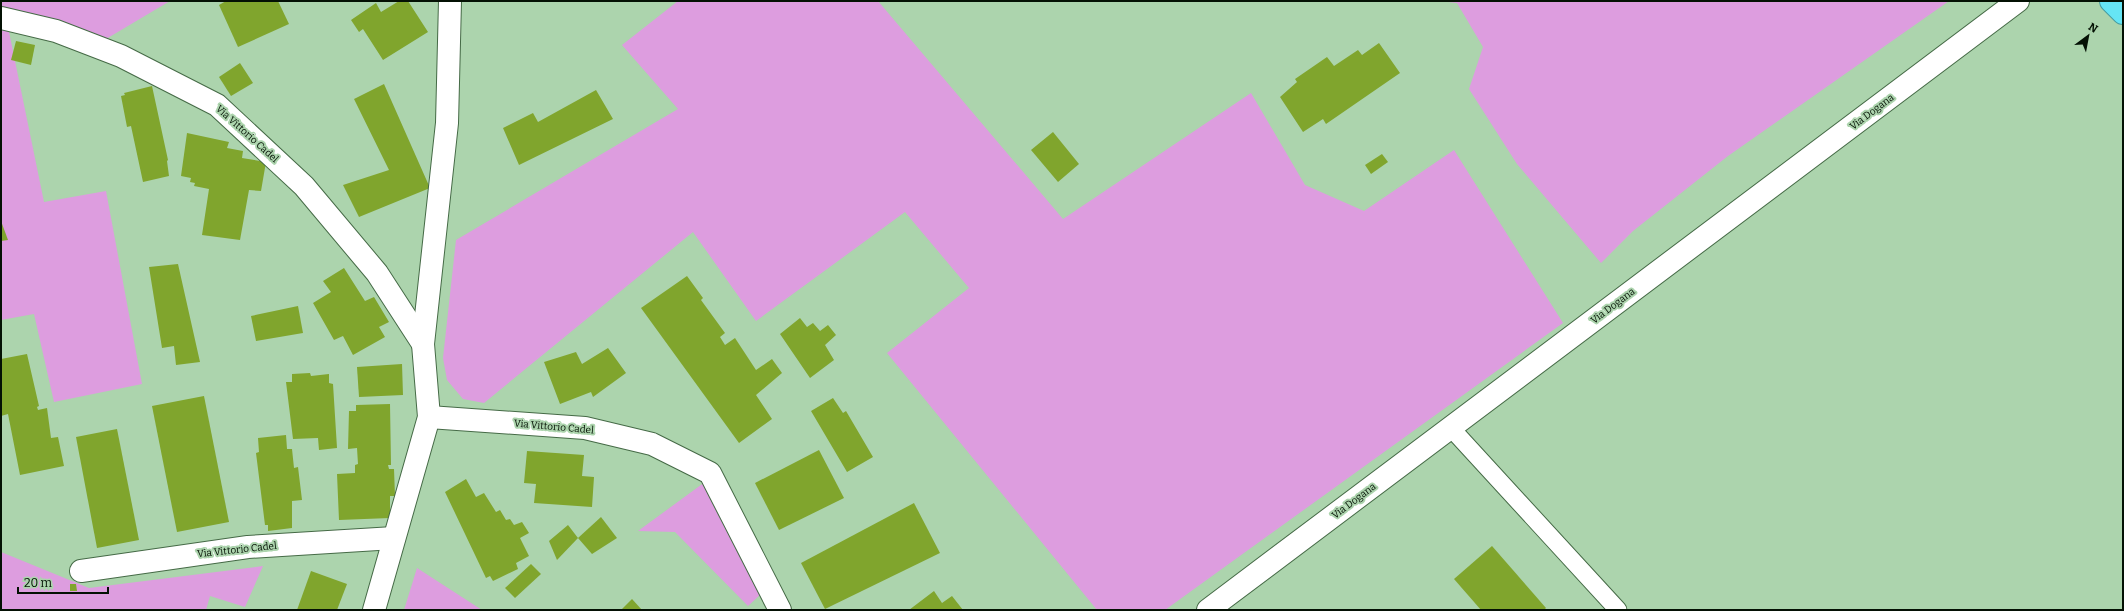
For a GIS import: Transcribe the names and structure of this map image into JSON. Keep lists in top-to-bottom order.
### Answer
{
  "streets": {
    "street": ["Via Dogana", "Via Vittorio Cadel"]
  },
  "scale_bar": "20 m",
  "north": "top right"
}
